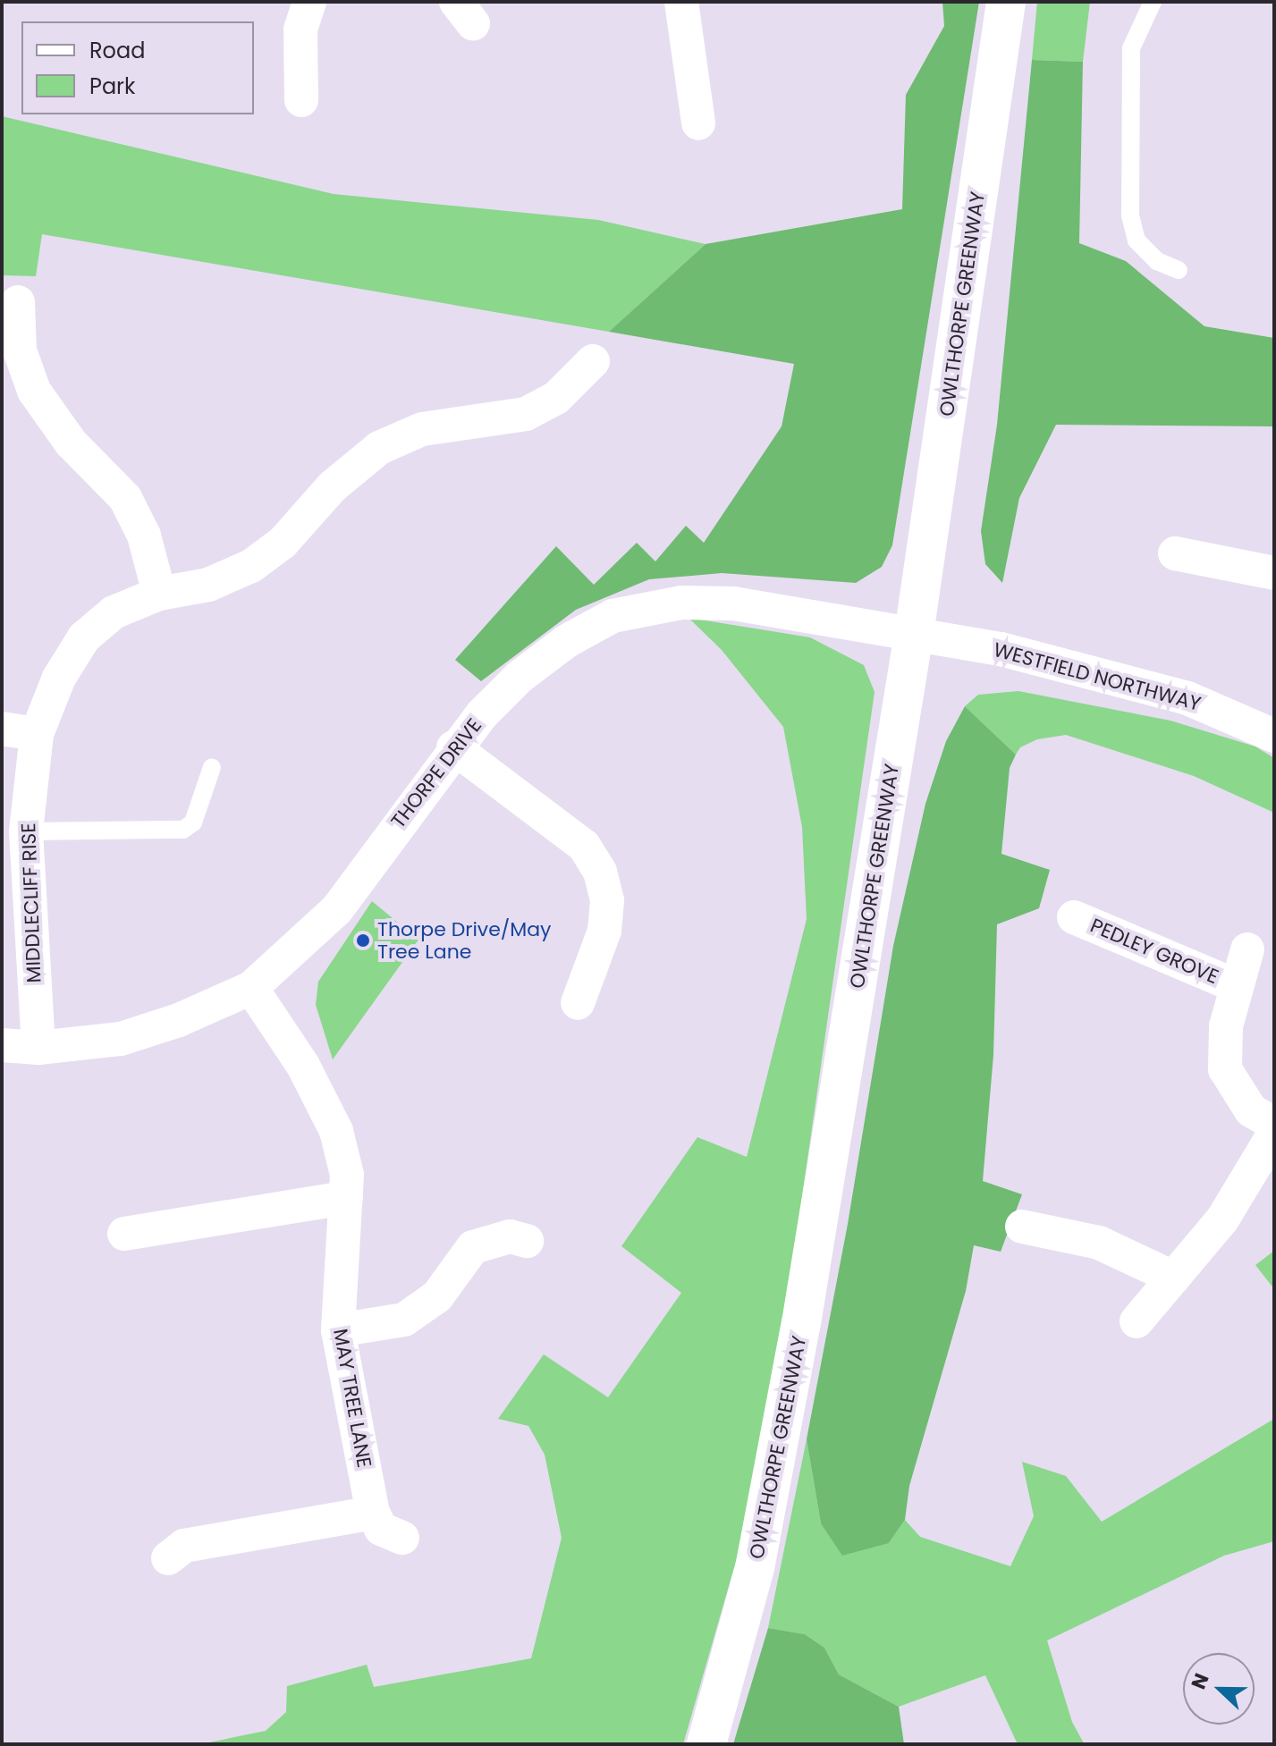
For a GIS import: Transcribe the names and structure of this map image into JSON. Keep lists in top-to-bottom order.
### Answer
{
  "streets": {
    "street": [
      "OWLTHORPE GREENWAY",
      "WESTFIELD NORTHWAY",
      "THORPE DRIVE",
      "MIDDLECLIFF RISE",
      "PEDLEY GROVE",
      "MAY TREE LANE"
    ]
  },
  "crossings": [
    ["OWLTHORPE GREENWAY", "WESTFIELD NORTHWAY"],
    ["OWLTHORPE GREENWAY", "THORPE DRIVE"],
    ["WESTFIELD NORTHWAY", "THORPE DRIVE"],
    ["THORPE DRIVE", "MIDDLECLIFF RISE"],
    ["THORPE DRIVE", "MAY TREE LANE"]
  ],
  "places": ["Thorpe Drive/May Tree Lane"],
  "legend": ["Road", "Park"],
  "north": "left"
}
